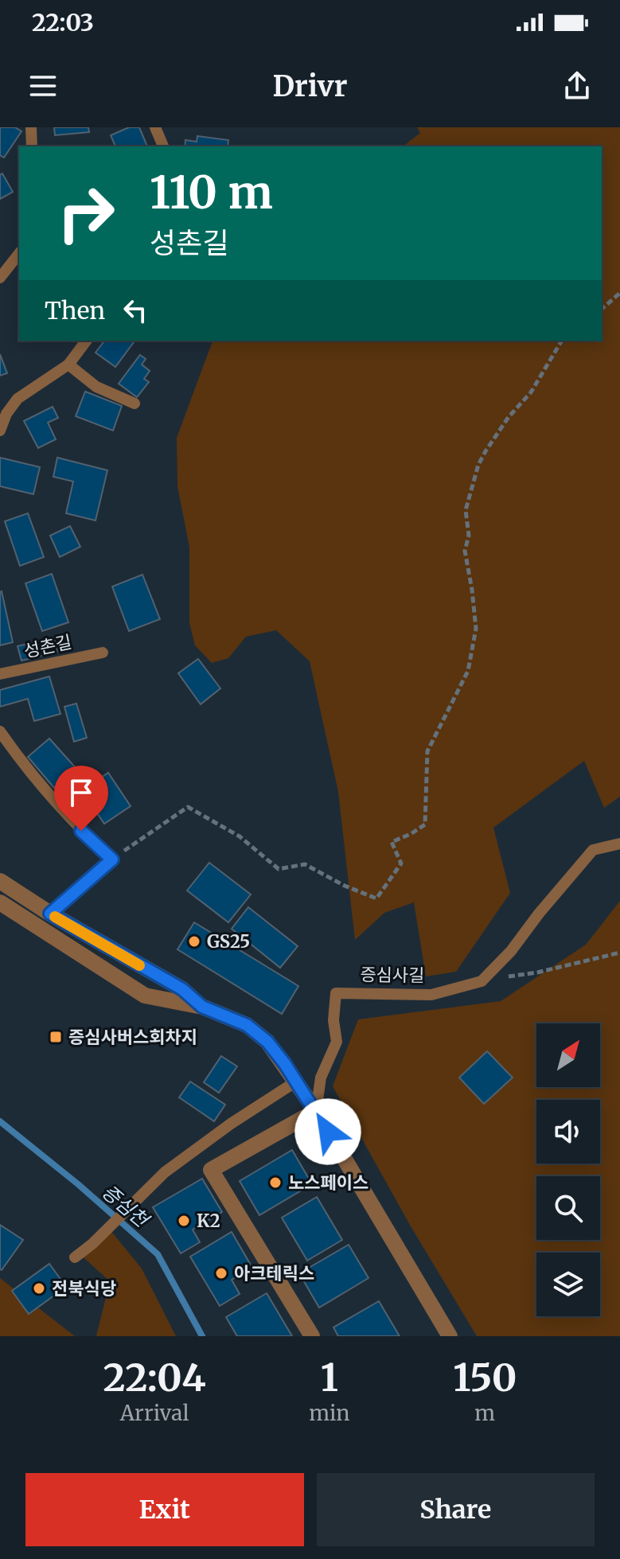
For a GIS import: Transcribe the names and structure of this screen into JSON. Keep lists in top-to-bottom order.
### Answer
{
  "streets": {
    "lane": ["성촌길", "증심사길"]
  },
  "water": ["증심천"],
  "places": {
    "other": [
      "GS25",
      "노스페이스",
      "K2",
      "아크테릭스",
      "전북식당"
    ],
    "transit": ["증심사버스회차지"]
  },
  "north": "top right",
  "page": {
    "status": "22:03",
    "header": "Drivr",
    "turn": ["110 m", "성촌길"],
    "then": "Then",
    "eta": [
      "22:04",
      "Arrival",
      "1",
      "min",
      "150",
      "m"
    ],
    "buttons": ["Exit", "Share"]
  }
}
